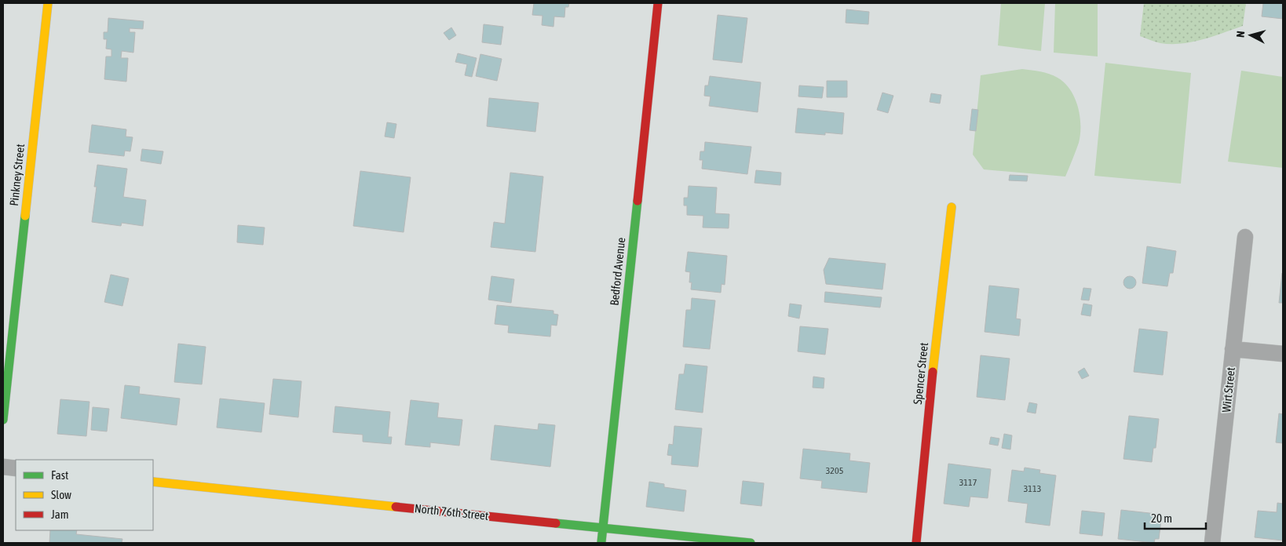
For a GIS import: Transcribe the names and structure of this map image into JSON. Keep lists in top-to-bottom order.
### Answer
{
  "streets": {
    "street": [
      "Pinkney Street",
      "Bedford Avenue",
      "Spencer Street",
      "Wirt Street",
      "North 76th Street"
    ]
  },
  "crossings": [
    ["Bedford Avenue", "North 76th Street"]
  ],
  "house_numbers": ["3205", "3117", "3113"],
  "legend": ["Fast", "Slow", "Jam"],
  "scale_bar": "20 m",
  "north": "left"
}
